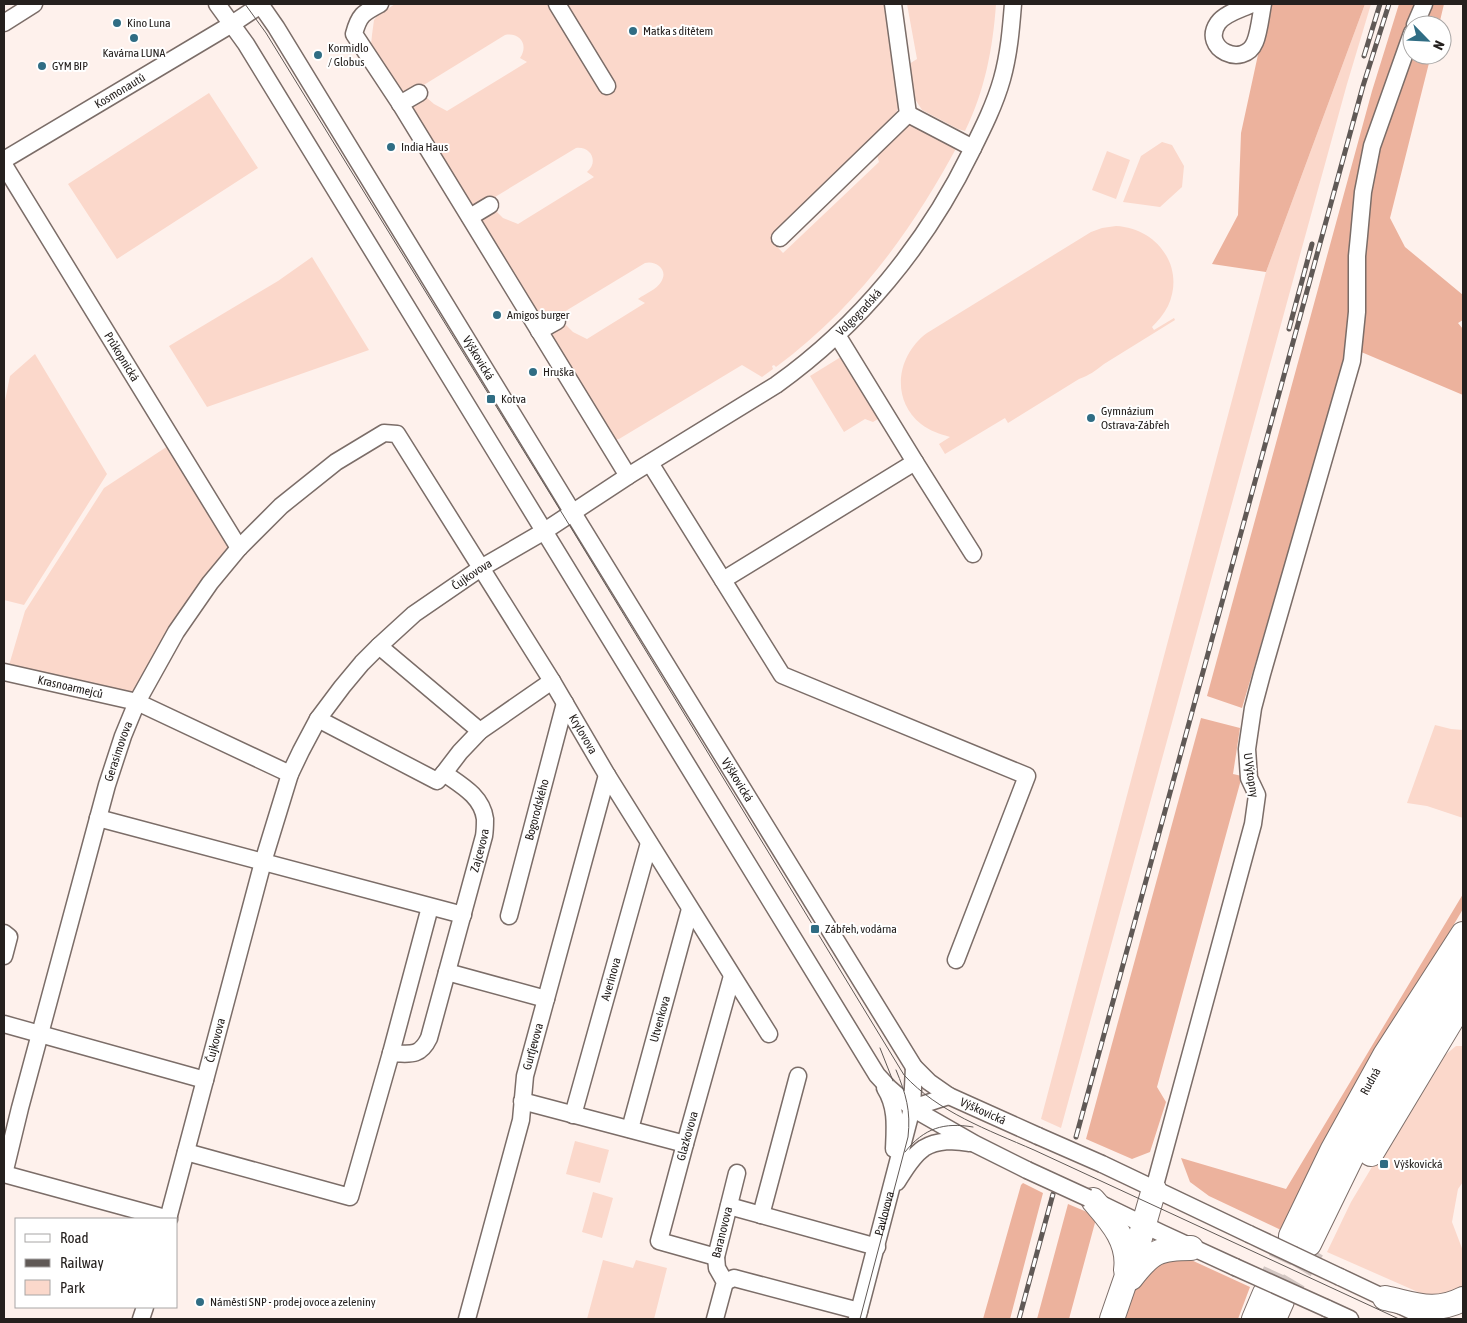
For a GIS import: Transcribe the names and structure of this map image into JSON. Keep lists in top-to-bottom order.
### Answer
{
  "streets": {
    "highway": ["Rudná"],
    "street": [
      "Kosmonautů",
      "Volgogradská",
      "Průkopnická",
      "Výškovická",
      "Čujkovova",
      "Krasnoarmejců",
      "Krylovova",
      "Gerasimovova",
      "U Výtopny",
      "Bogorodského",
      "Zajcevova",
      "Averinova",
      "Utvenkova",
      "Gurťjevova",
      "Glazkovova",
      "Pavlovova",
      "Baranovova"
    ]
  },
  "crossings": [
    ["Kosmonautů", "Výškovická"],
    ["Volgogradská", "Výškovická"],
    ["Volgogradská", "Čujkovova"],
    ["Průkopnická", "Gerasimovova"],
    ["Výškovická", "Čujkovova"],
    ["Výškovická", "U Výtopny"],
    ["Výškovická", "Pavlovova"],
    ["Čujkovova", "Krasnoarmejců"],
    ["Čujkovova", "Krylovova"],
    ["Čujkovova", "Gerasimovova"],
    ["Krasnoarmejců", "Gerasimovova"],
    ["Krylovova", "Gerasimovova"],
    ["Krylovova", "Bogorodského"],
    ["Krylovova", "Averinova"],
    ["Krylovova", "Utvenkova"],
    ["Krylovova", "Gurťjevova"],
    ["Krylovova", "Glazkovova"],
    ["Glazkovova", "Baranovova"]
  ],
  "places": {
    "other": [
      "Kino Luna",
      "Matka s dítětem",
      "Kavárna LUNA",
      "Kormidlo / Globus",
      "GYM BIP",
      "India Haus",
      "Amigos burger",
      "Hruška",
      "Gymnázium Ostrava-Zábřeh",
      "Náměstí SNP - prodej ovoce a zeleniny"
    ],
    "transit": ["Kotva", "Zábřeh, vodárna", "Výškovická"]
  },
  "legend": ["Road", "Railway", "Park"],
  "north": "bottom right"
}
